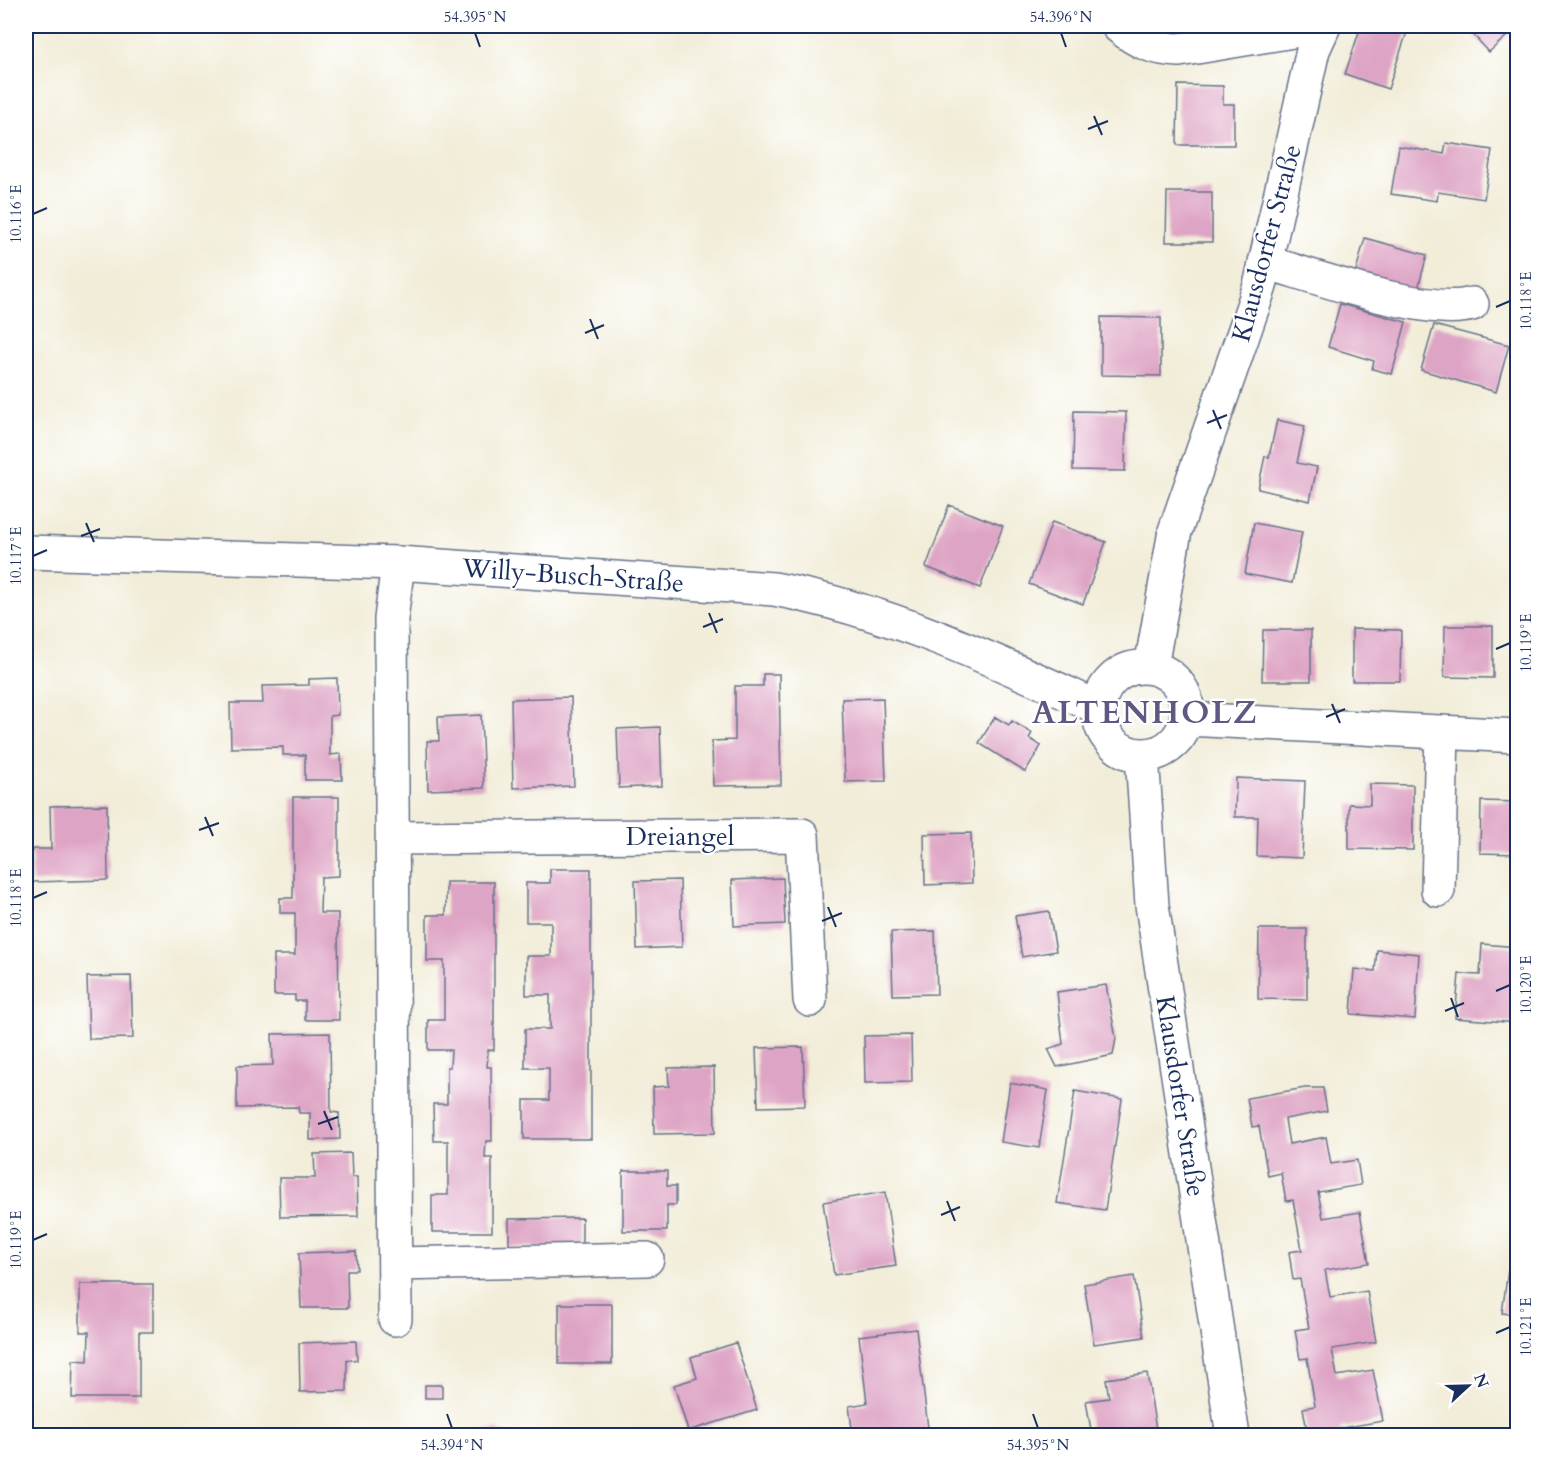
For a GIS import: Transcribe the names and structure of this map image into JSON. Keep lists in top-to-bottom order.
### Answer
{
  "streets": {
    "street": ["Klausdorfer Straße", "Willy-Busch-Straße", "Dreiangel"]
  },
  "crossings": [
    ["Klausdorfer Straße", "Willy-Busch-Straße"]
  ],
  "districts": ["ALTENHOLZ"],
  "north": "right",
  "coordinates": [
    "54.395°N",
    "54.396°N",
    "10.116°E",
    "10.118°E",
    "10.117°E",
    "10.119°E",
    "10.120°E",
    "10.121°E",
    "54.394°N"
  ]
}
